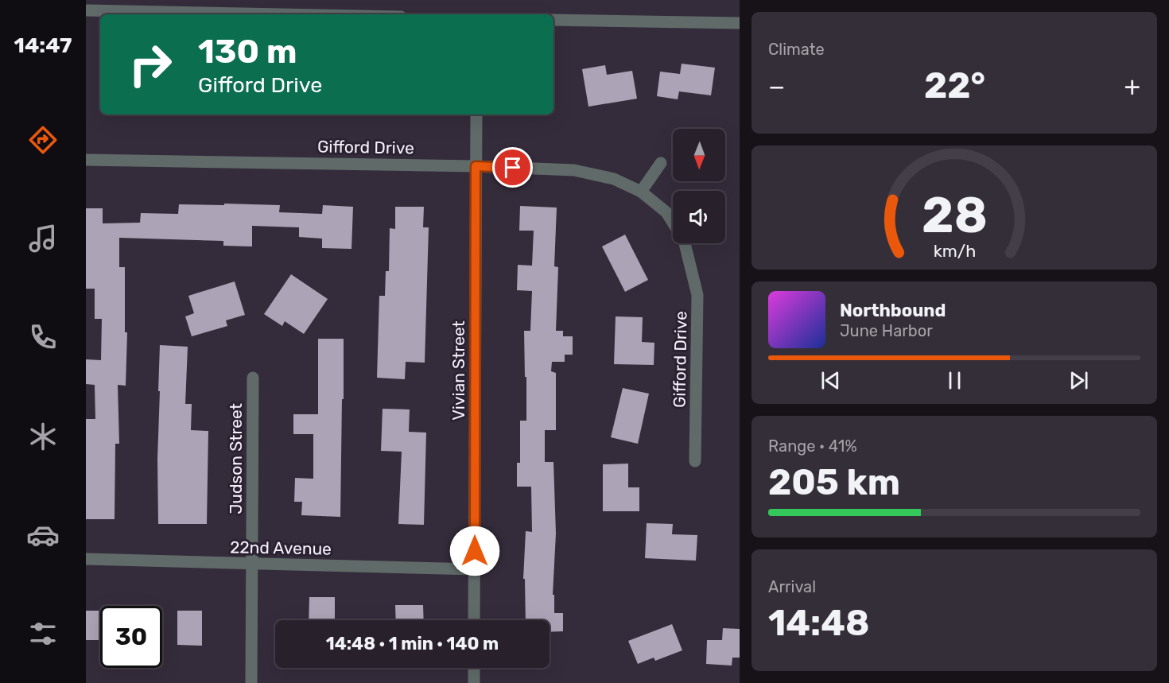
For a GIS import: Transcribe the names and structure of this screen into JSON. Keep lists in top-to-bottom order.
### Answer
{
  "streets": {
    "street": [
      "Gifford Drive",
      "Vivian Street",
      "Judson Street",
      "22nd Avenue"
    ]
  },
  "crossings": [
    ["Gifford Drive", "Vivian Street"],
    ["Vivian Street", "22nd Avenue"],
    ["Judson Street", "22nd Avenue"]
  ],
  "north": "bottom",
  "page": {
    "tabs": "14:47",
    "tile": [
      "Climate",
      ["Range · 41%", "205 km"],
      ["Arrival", "14:48"]
    ],
    "turn": ["130 m", "Gifford Drive"],
    "heat": ["−", "22°", "+"],
    "song": ["Northbound", "June Harbor"],
    "limit": "30",
    "trip": "14:48 · 1 min · 140 m",
    "gauge": ["28", "km/h"]
  }
}
